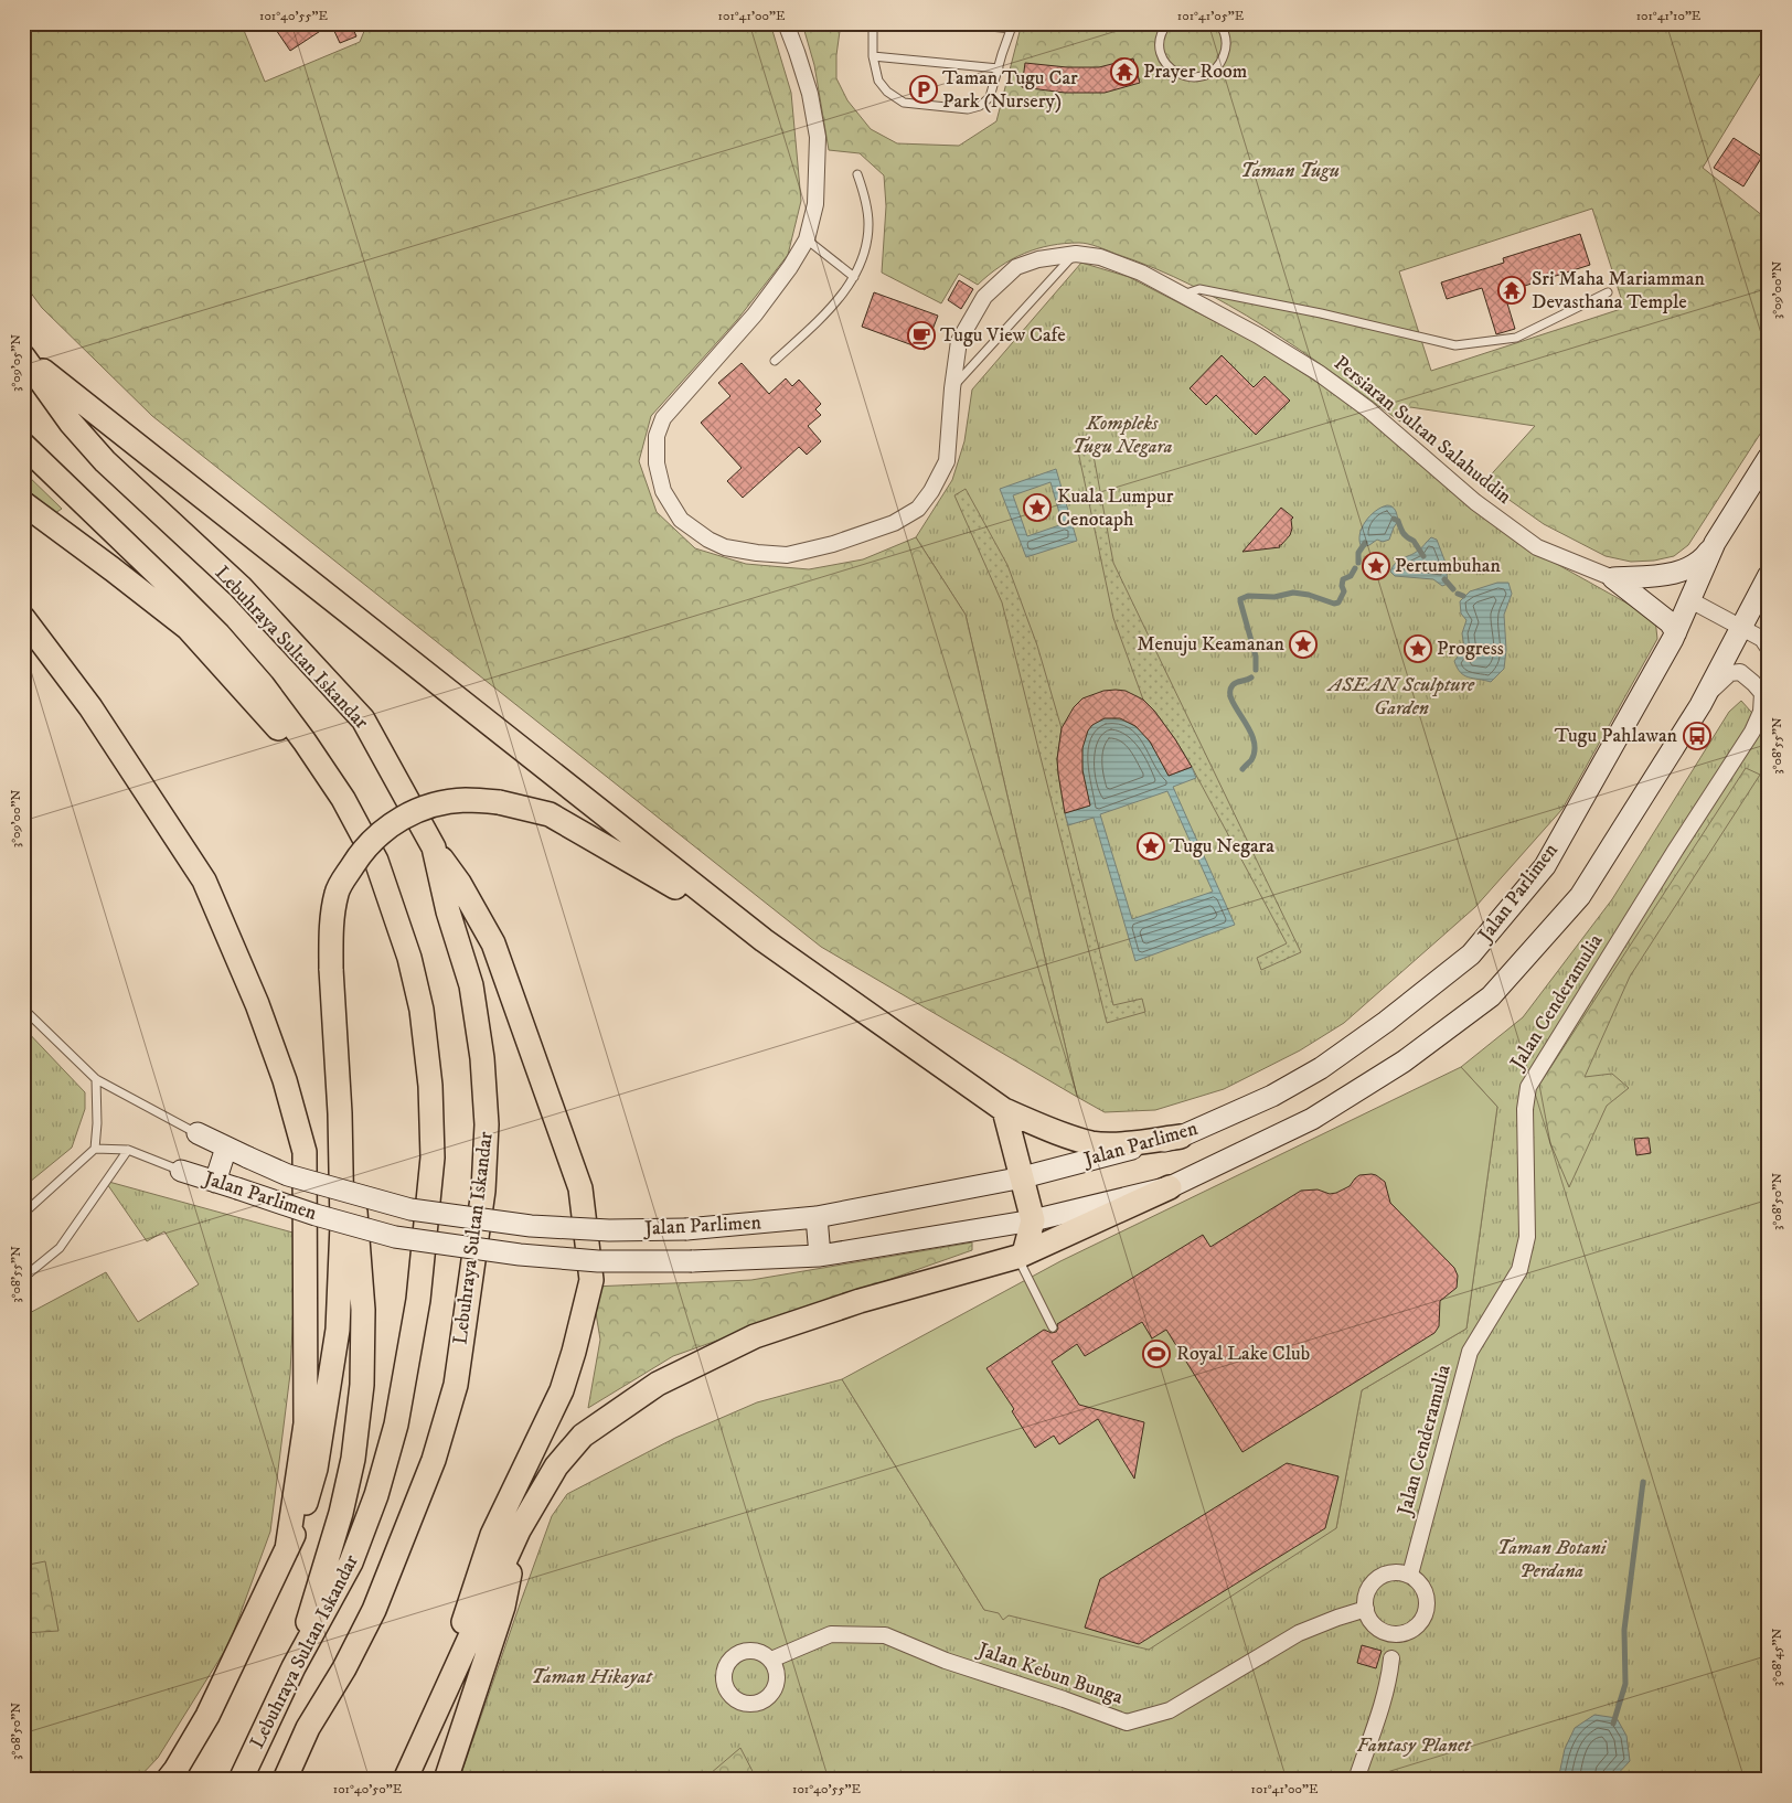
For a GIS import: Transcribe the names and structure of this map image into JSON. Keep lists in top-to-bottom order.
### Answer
{
  "streets": {
    "main road": ["Lebuhraya Sultan Iskandar"],
    "street": [
      "Persiaran Sultan Salahuddin",
      "Jalan Parlimen",
      "Jalan Cenderamulia",
      "Jalan Kebun Bunga"
    ]
  },
  "crossings": [
    ["Jalan Cenderamulia", "Jalan Kebun Bunga"]
  ],
  "parks": [
    "Taman Tugu",
    "Kompleks Tugu Negara",
    "ASEAN Sculpture Garden",
    "Taman Botani Perdana",
    "Taman Hikayat",
    "Fantasy Planet"
  ],
  "places": {
    "temple": ["Prayer Room", "Sri Maha Mariamman Devasthana Temple"],
    "parking": ["Taman Tugu Car Park (Nursery)"],
    "cafe": ["Tugu View Cafe"],
    "place": [
      "Kuala Lumpur Cenotaph",
      "Pertumbuhan",
      "Menuju Keamanan",
      "Progress",
      "Tugu Negara"
    ],
    "bus stop": ["Tugu Pahlawan"],
    "sports": ["Royal Lake Club"]
  },
  "coordinates": [
    "101°40'55\"E",
    "101°41'00\"E",
    "101°41'05\"E",
    "101°41'10\"E",
    "3°09'00\"N",
    "3°09'05\"N",
    "3°08'55\"N",
    "3°08'50\"N",
    "3°08'45\"N",
    "101°40'50\"E"
  ]
}
